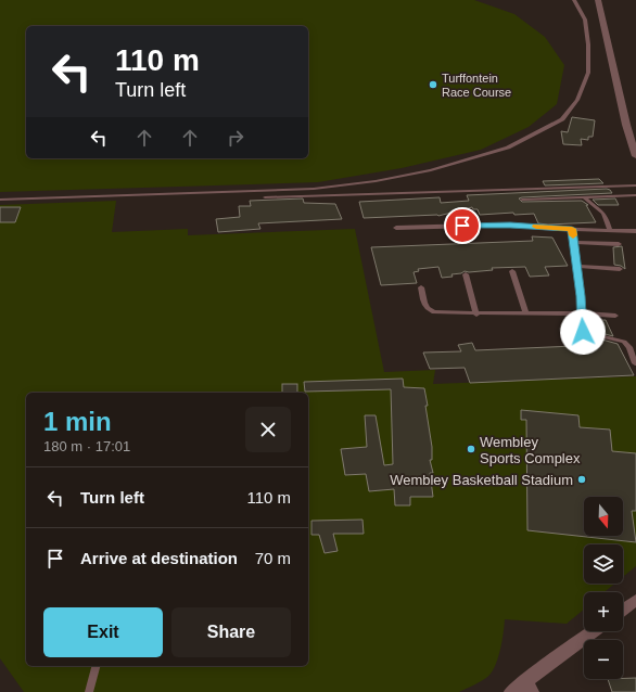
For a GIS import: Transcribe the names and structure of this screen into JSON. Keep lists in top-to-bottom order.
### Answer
{
  "places": ["Turffontein Race Course", "Wembley Sports Complex", "Wembley Basketball Stadium"],
  "north": "bottom",
  "page": {
    "turn": ["110 m", "Turn left"],
    "heading": ["1 min", "180 m · 17:01"],
    "list": [
      {
        "name": "Turn left",
        "value": "110 m"
      },
      {
        "name": "Arrive at destination",
        "value": "70 m"
      }
    ],
    "map_buttons": ["+", "−"],
    "buttons": ["Exit", "Share"]
  }
}
